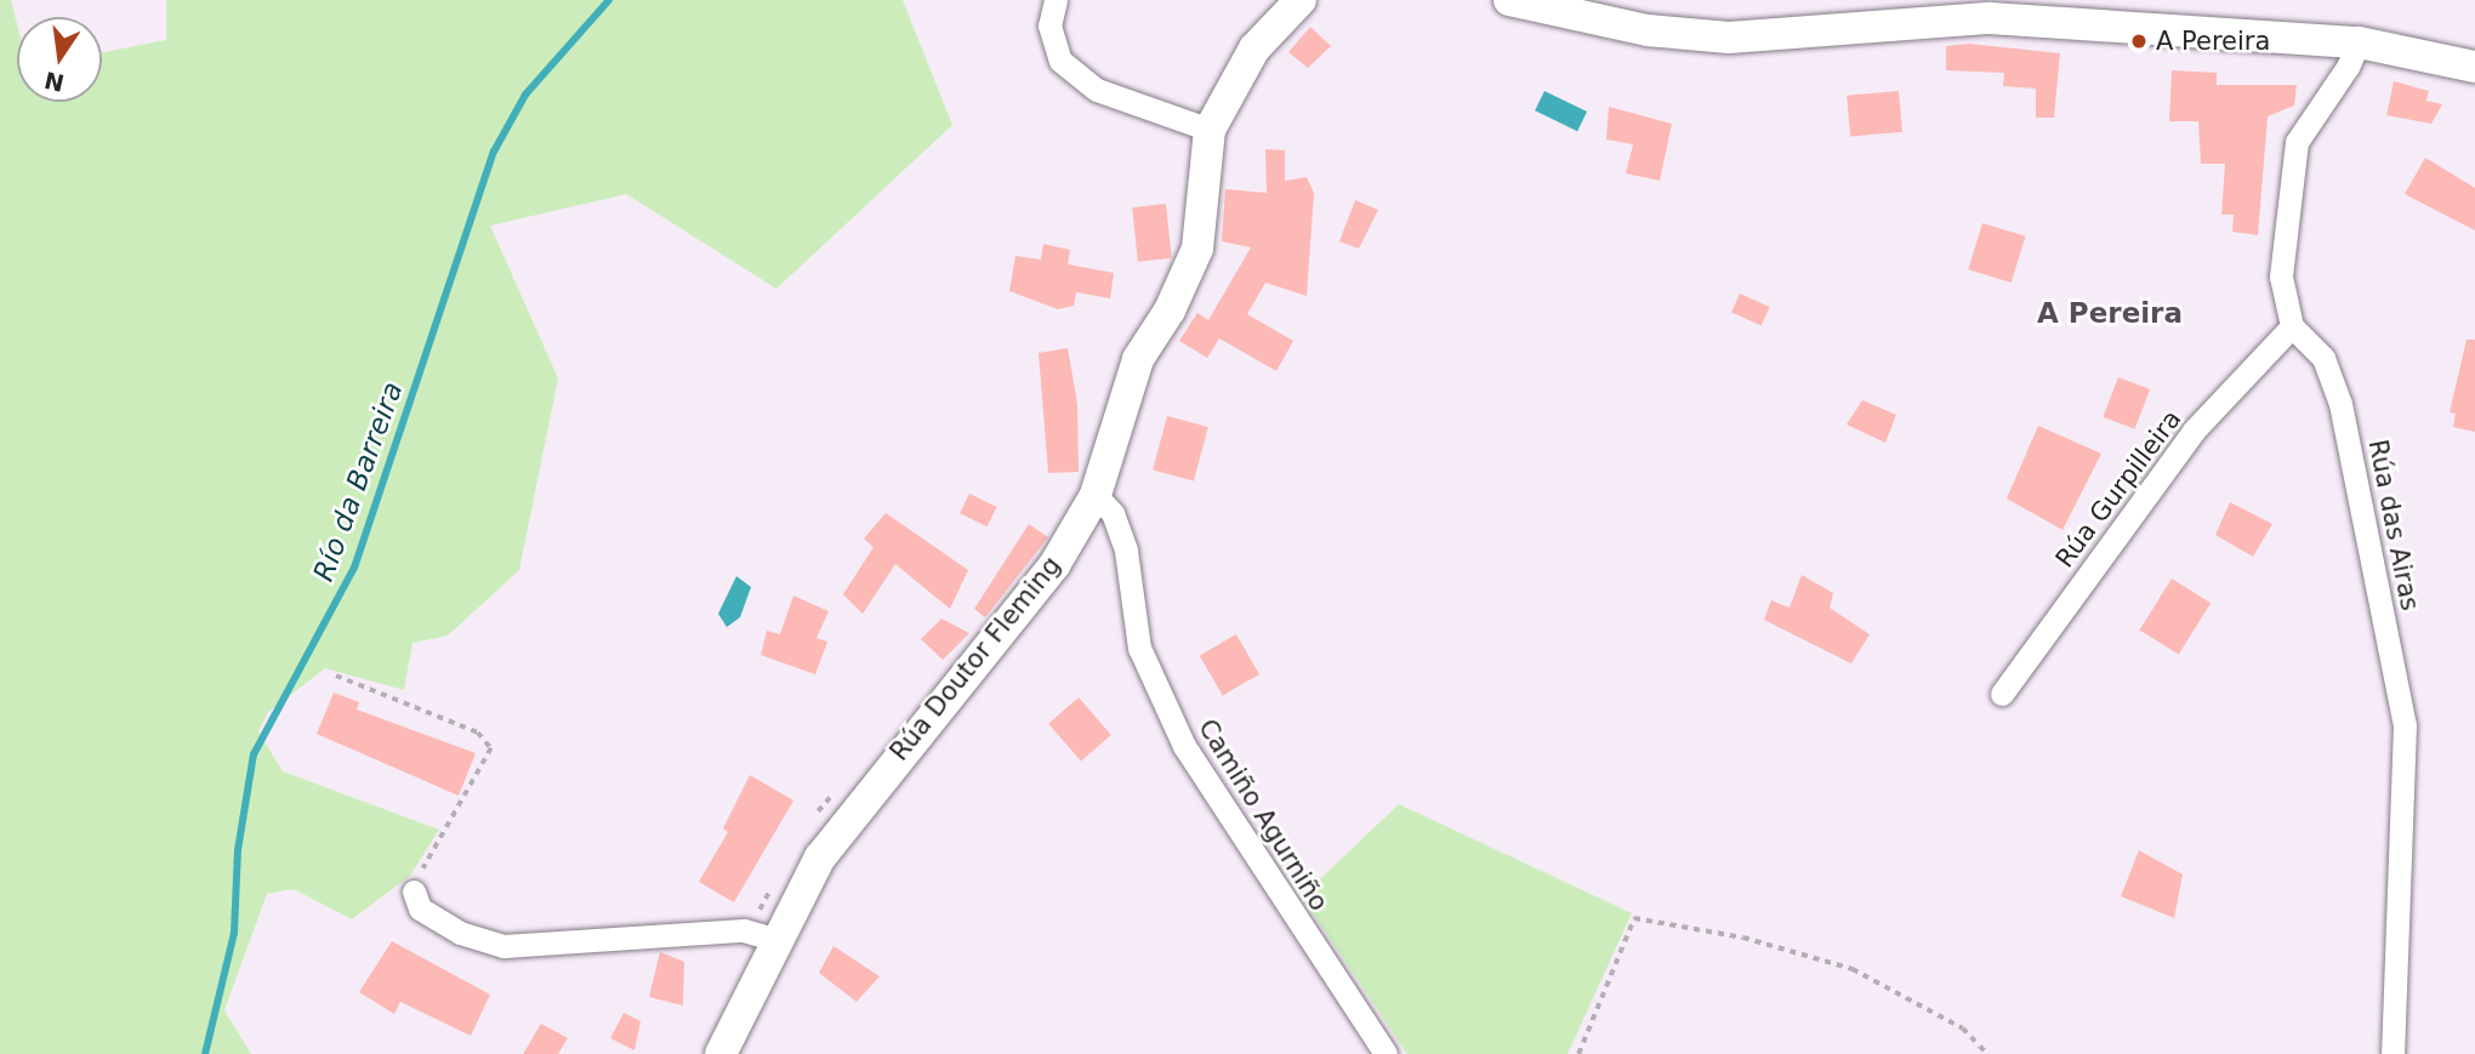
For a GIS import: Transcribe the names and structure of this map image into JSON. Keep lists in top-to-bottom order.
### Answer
{
  "streets": {
    "main road": ["Rúa Doutor Fleming"],
    "street": ["Rúa Gurpilleira", "Rúa das Airas", "Camiño Agurniño"]
  },
  "crossings": [
    ["Rúa Gurpilleira", "Rúa das Airas"],
    ["Rúa Doutor Fleming", "Camiño Agurniño"]
  ],
  "districts": ["A Pereira"],
  "water": ["Río da Barreira"],
  "places": ["A Pereira"],
  "north": "bottom"
}
